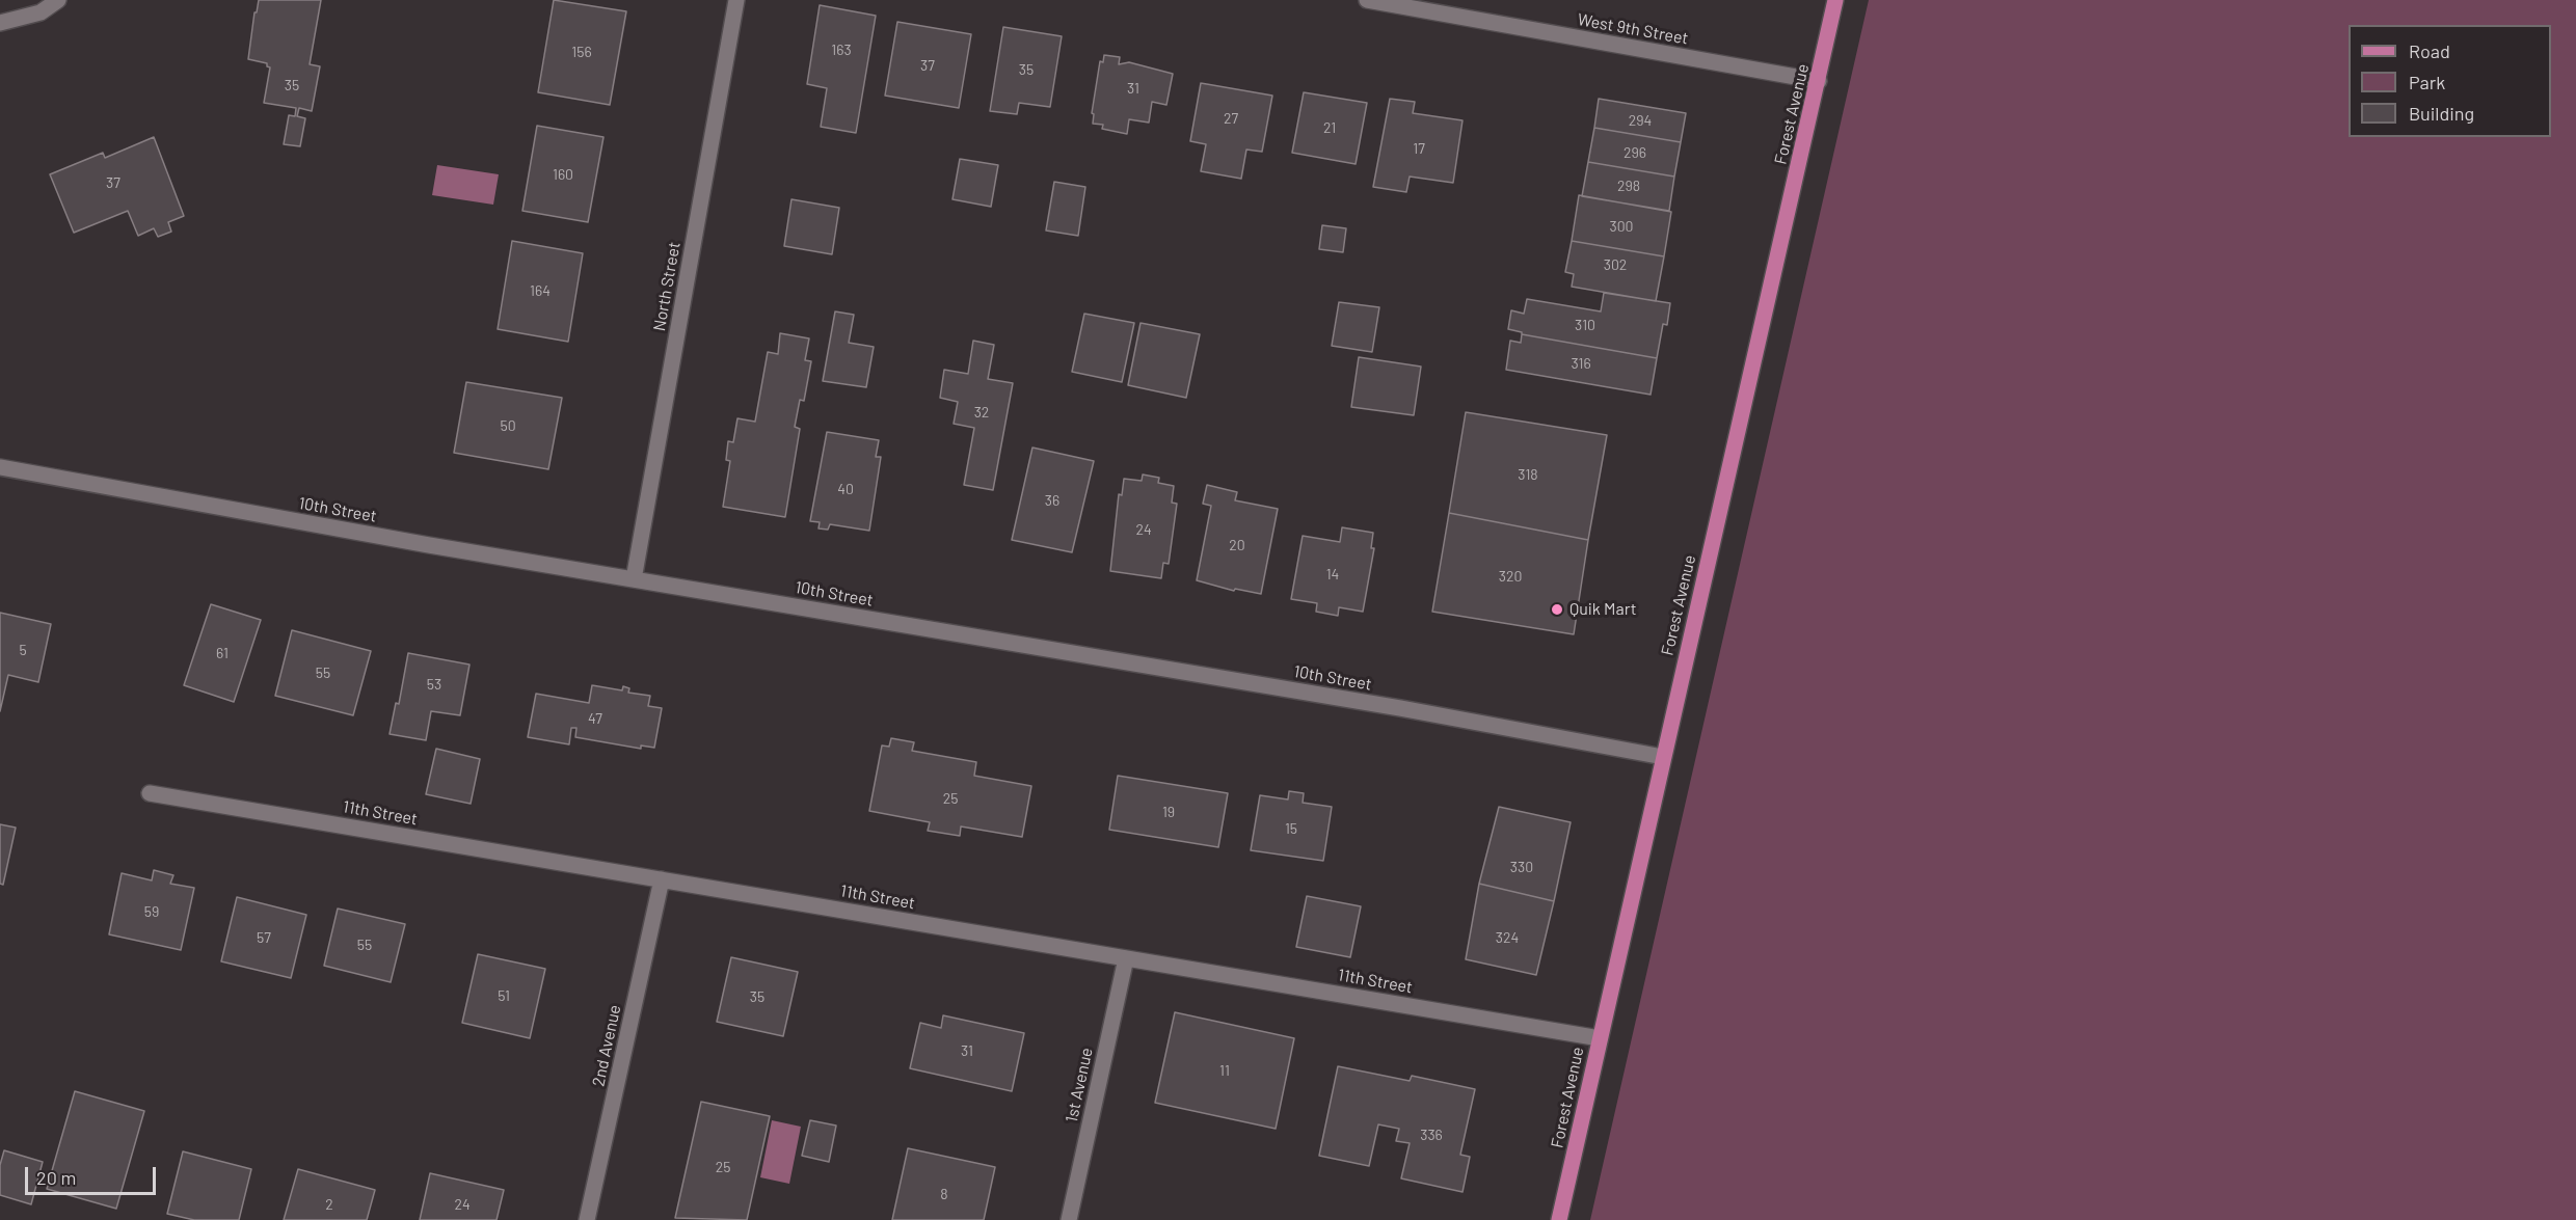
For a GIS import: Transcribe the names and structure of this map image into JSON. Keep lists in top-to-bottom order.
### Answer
{
  "streets": {
    "main road": ["Forest Avenue"],
    "street": [
      "West 9th Street",
      "North Street",
      "10th Street",
      "11th Street",
      "2nd Avenue",
      "1st Avenue"
    ]
  },
  "crossings": [
    ["West 9th Street", "Forest Avenue"],
    ["Forest Avenue", "10th Street"],
    ["Forest Avenue", "11th Street"],
    ["North Street", "10th Street"],
    ["11th Street", "2nd Avenue"],
    ["11th Street", "1st Avenue"]
  ],
  "places": ["Quik Mart"],
  "house_numbers": [
    "163",
    "156",
    "37",
    "35",
    "35",
    "31",
    "27",
    "294",
    "21",
    "17",
    "296",
    "160",
    "37",
    "298",
    "300",
    "302",
    "164",
    "310",
    "316",
    "32",
    "50",
    "318",
    "40",
    "36",
    "24",
    "20",
    "14",
    "320",
    "5",
    "61",
    "55",
    "53",
    "47",
    "25",
    "19",
    "15",
    "330",
    "59",
    "57",
    "324",
    "55",
    "51",
    "35",
    "31",
    "11",
    "336",
    "25",
    "8",
    "2",
    "24"
  ],
  "legend": ["Road", "Park", "Building"],
  "scale_bar": "20 m"
}
